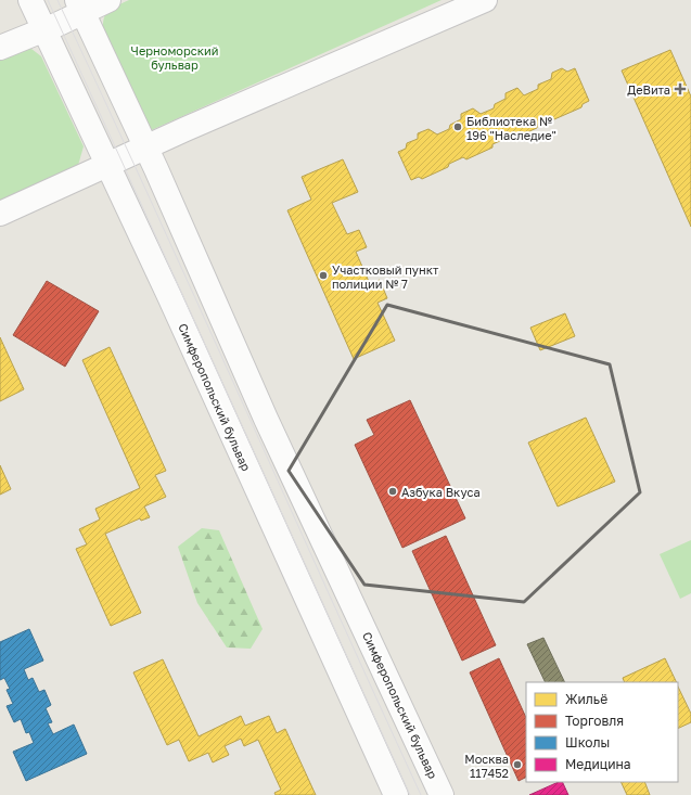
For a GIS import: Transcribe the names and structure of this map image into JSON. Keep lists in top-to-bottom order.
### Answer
{
  "streets": {
    "main road": ["Симферопольский бульвар"]
  },
  "parks": ["Черноморский бульвар"],
  "places": {
    "health": ["ДеВита"],
    "other": [
      "Библиотека № 196 \"Наследие\"",
      "Участковый пункт полиции № 7",
      "Азбука Вкуса",
      "Москва 117452"
    ]
  },
  "legend": [
    "Жильё",
    "Торговля",
    "Школы",
    "Медицина"
  ]
}
